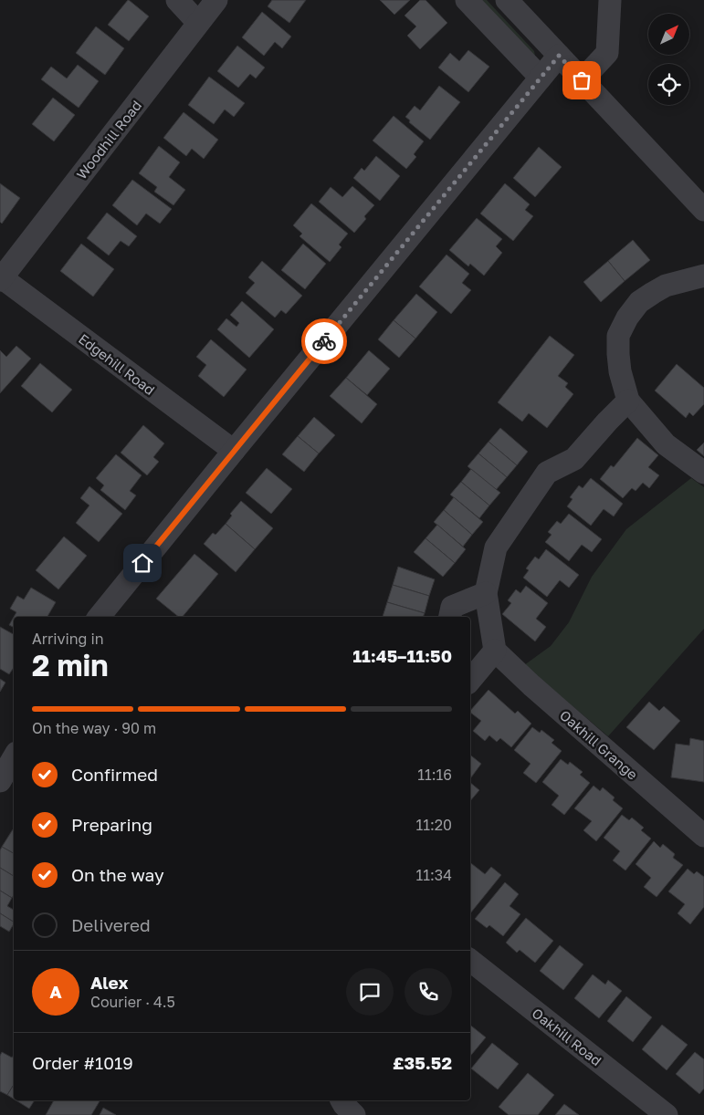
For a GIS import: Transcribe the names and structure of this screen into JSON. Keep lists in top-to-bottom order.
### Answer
{
  "streets": {
    "street": [
      "Woodhill Road",
      "Edgehill Road",
      "Oakhill Grange",
      "Oakhill Road"
    ]
  },
  "crossings": [
    ["Woodhill Road", "Edgehill Road"]
  ],
  "north": "top right",
  "page": {
    "heading": ["2 min", "Arriving in", "11:45–11:50"],
    "panel": [
      "Alex",
      "Courier · 4.5",
      "Order #1019",
      "£35.52"
    ],
    "bar": "On the way · 90 m",
    "list": [
      ["Confirmed", "11:16"],
      ["Preparing", "11:20"],
      ["On the way", "11:34"],
      "Delivered"
    ],
    "round": "A"
  }
}
